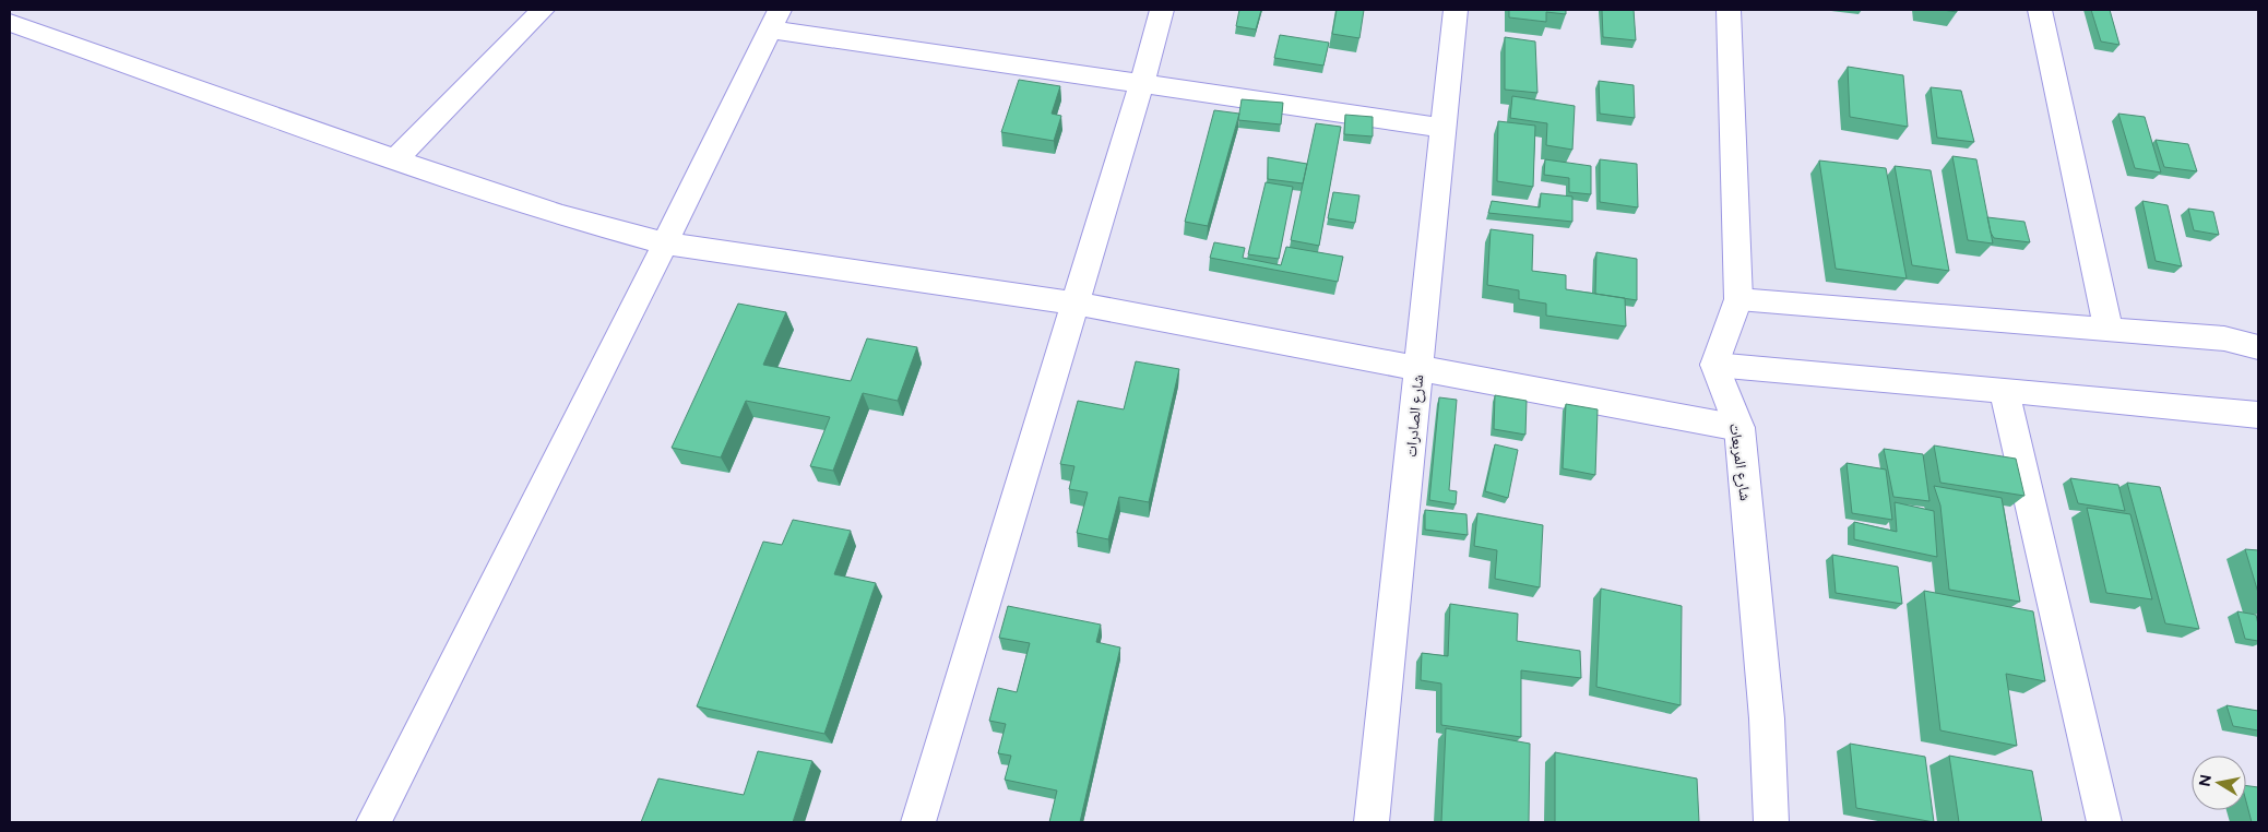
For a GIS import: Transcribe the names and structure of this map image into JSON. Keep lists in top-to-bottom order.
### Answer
{
  "streets": {
    "street": ["شارع الصادرات", "شارع المربعات"]
  },
  "north": "left"
}
